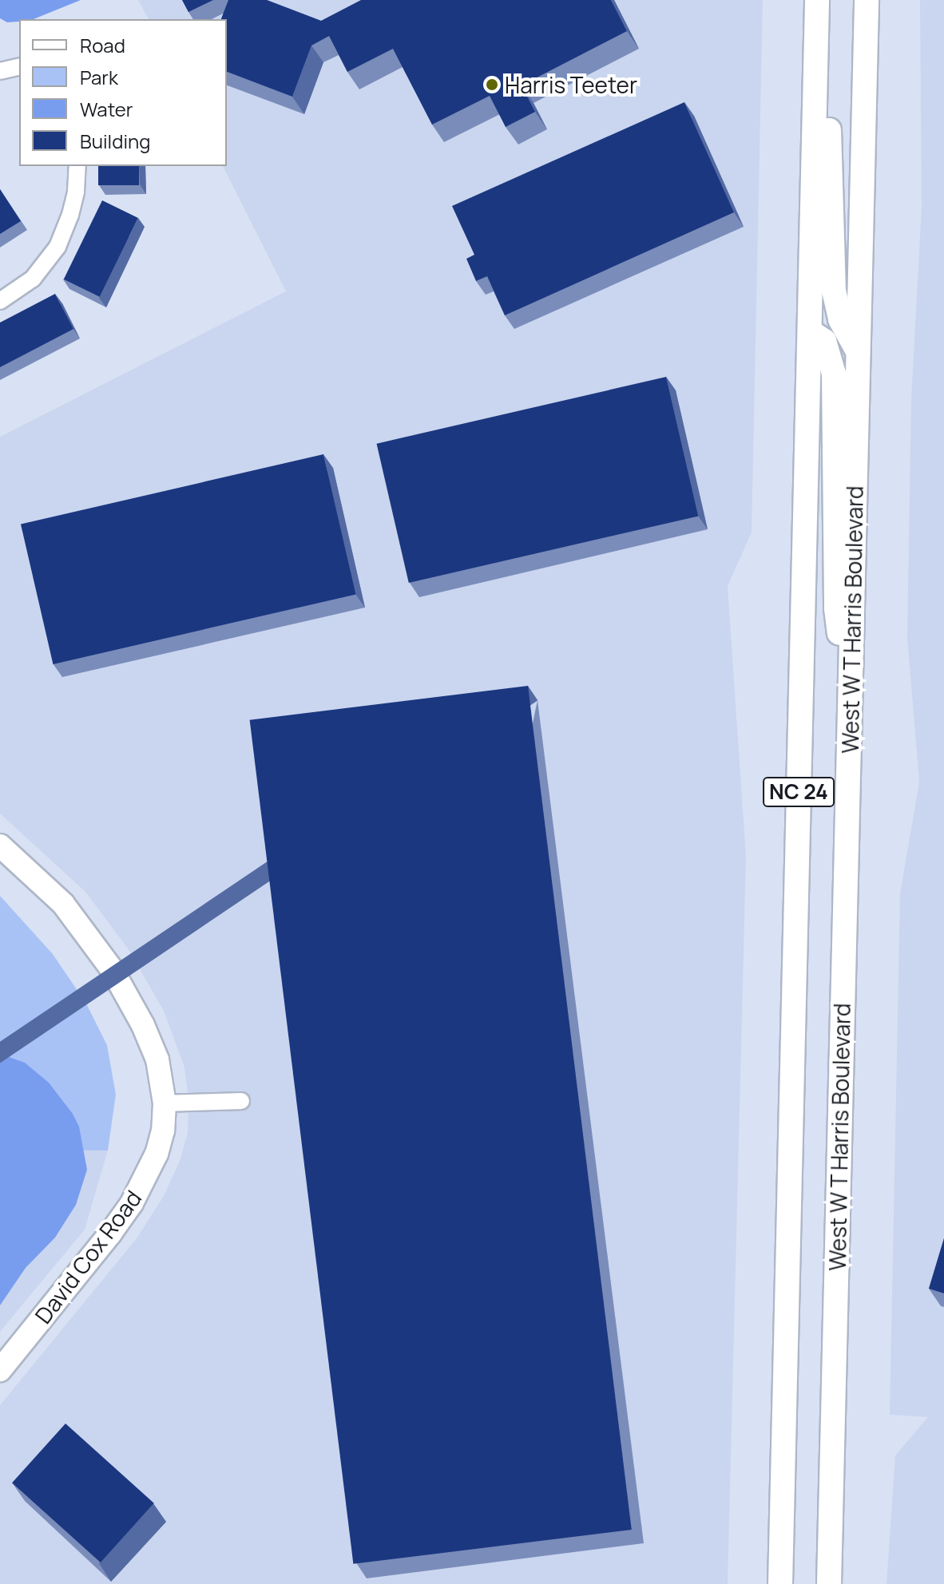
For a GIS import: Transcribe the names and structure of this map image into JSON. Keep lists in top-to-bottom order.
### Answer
{
  "streets": {
    "main road": ["West W T Harris Boulevard", "NC 24", "David Cox Road"]
  },
  "places": ["Harris Teeter"],
  "legend": [
    "Road",
    "Park",
    "Water",
    "Building"
  ]
}
